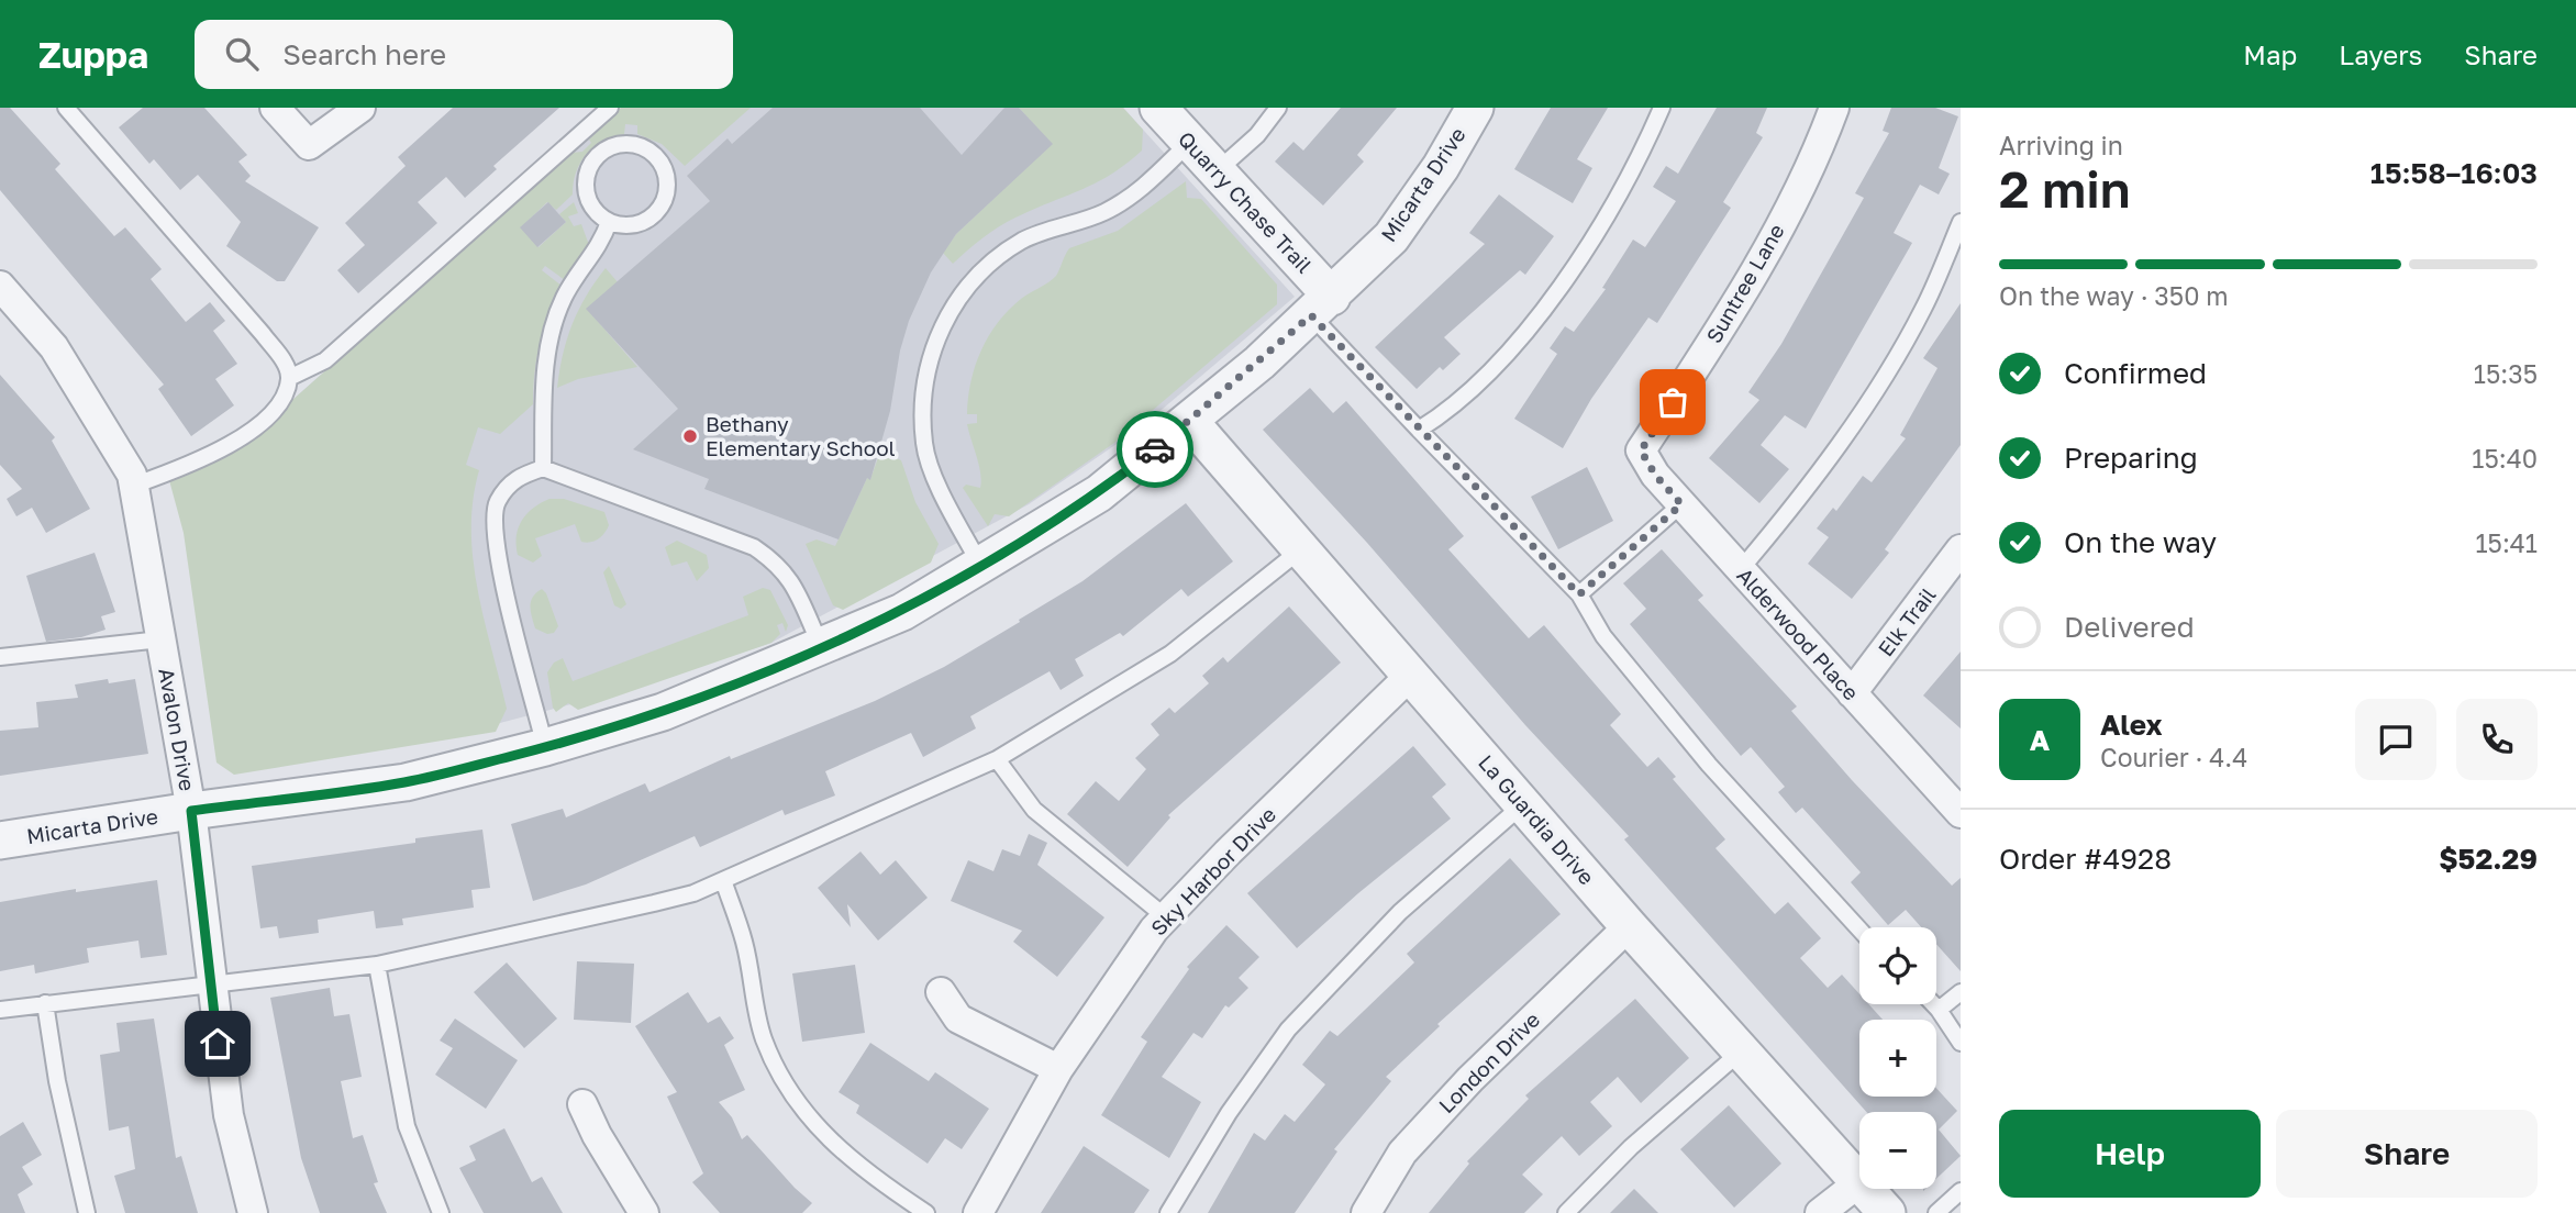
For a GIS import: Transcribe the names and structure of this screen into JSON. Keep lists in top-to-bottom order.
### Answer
{
  "streets": {
    "street": [
      "Micarta Drive",
      "Quarry Chase Trail",
      "Suntree Lane",
      "Elk Trail",
      "Alderwood Place",
      "Avalon Drive",
      "La Guardia Drive",
      "Sky Harbor Drive",
      "London Drive"
    ]
  },
  "crossings": [
    ["Micarta Drive", "Quarry Chase Trail"],
    ["Micarta Drive", "Avalon Drive"],
    ["Micarta Drive", "La Guardia Drive"],
    ["Suntree Lane", "Alderwood Place"],
    ["Elk Trail", "Alderwood Place"],
    ["La Guardia Drive", "Sky Harbor Drive"],
    ["La Guardia Drive", "London Drive"]
  ],
  "places": ["Bethany Elementary School"],
  "page": {
    "header": "Zuppa",
    "search": "Search here",
    "nav": ["Map", "Layers", "Share"],
    "heading": ["2 min", "Arriving in", "15:58–16:03"],
    "panel": [
      "Alex",
      "Courier · 4.4",
      "Order #4928",
      "$52.29"
    ],
    "bar": "On the way · 350 m",
    "list": [
      ["Confirmed", "15:35"],
      ["Preparing", "15:40"],
      ["On the way", "15:41"],
      "Delivered"
    ],
    "round": "A",
    "map_buttons": ["+", "−"],
    "buttons": ["Help", "Share"]
  }
}
